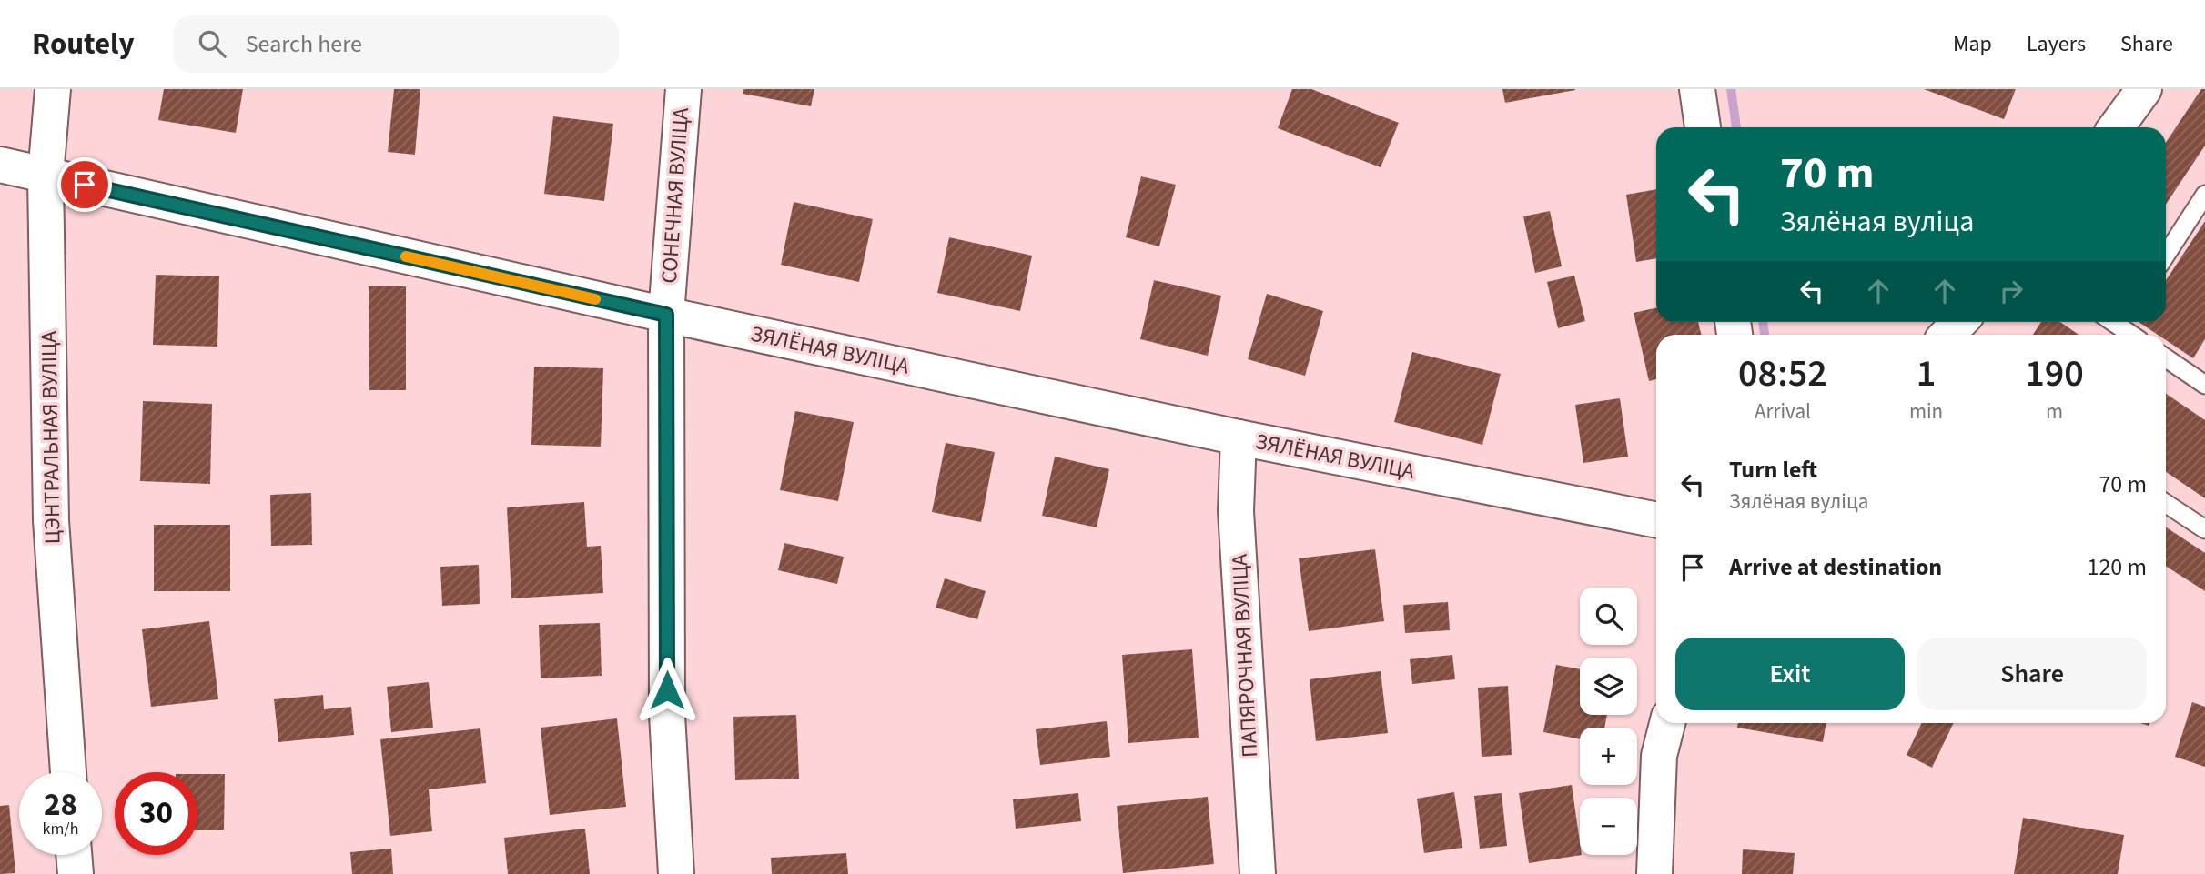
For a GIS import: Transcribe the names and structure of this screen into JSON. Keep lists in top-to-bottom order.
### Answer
{
  "streets": {
    "street": [
      "СОНЕЧНАЯ ВУЛІЦА",
      "ЗЯЛЁНАЯ ВУЛІЦА",
      "ЦЭНТРАЛЬНАЯ ВУЛІЦА",
      "ПАПЯРОЧНАЯ ВУЛІЦА"
    ]
  },
  "crossings": [
    ["СОНЕЧНАЯ ВУЛІЦА", "ЗЯЛЁНАЯ ВУЛІЦА"],
    ["ЗЯЛЁНАЯ ВУЛІЦА", "ЦЭНТРАЛЬНАЯ ВУЛІЦА"],
    ["ЗЯЛЁНАЯ ВУЛІЦА", "ПАПЯРОЧНАЯ ВУЛІЦА"]
  ],
  "page": {
    "header": "Routely",
    "search": "Search here",
    "nav": ["Map", "Layers", "Share"],
    "turn": ["70 m", "Зялёная вуліца"],
    "eta": [
      "08:52",
      "Arrival",
      "1",
      "min",
      "190",
      "m"
    ],
    "list": [
      {
        "name": "Turn left",
        "note": "Зялёная вуліца",
        "value": "70 m"
      },
      {
        "name": "Arrive at destination",
        "value": "120 m"
      }
    ],
    "map_buttons": ["+", "−"],
    "buttons": ["Exit", "Share"],
    "speed": "28 km/h",
    "limit": "30"
  }
}
